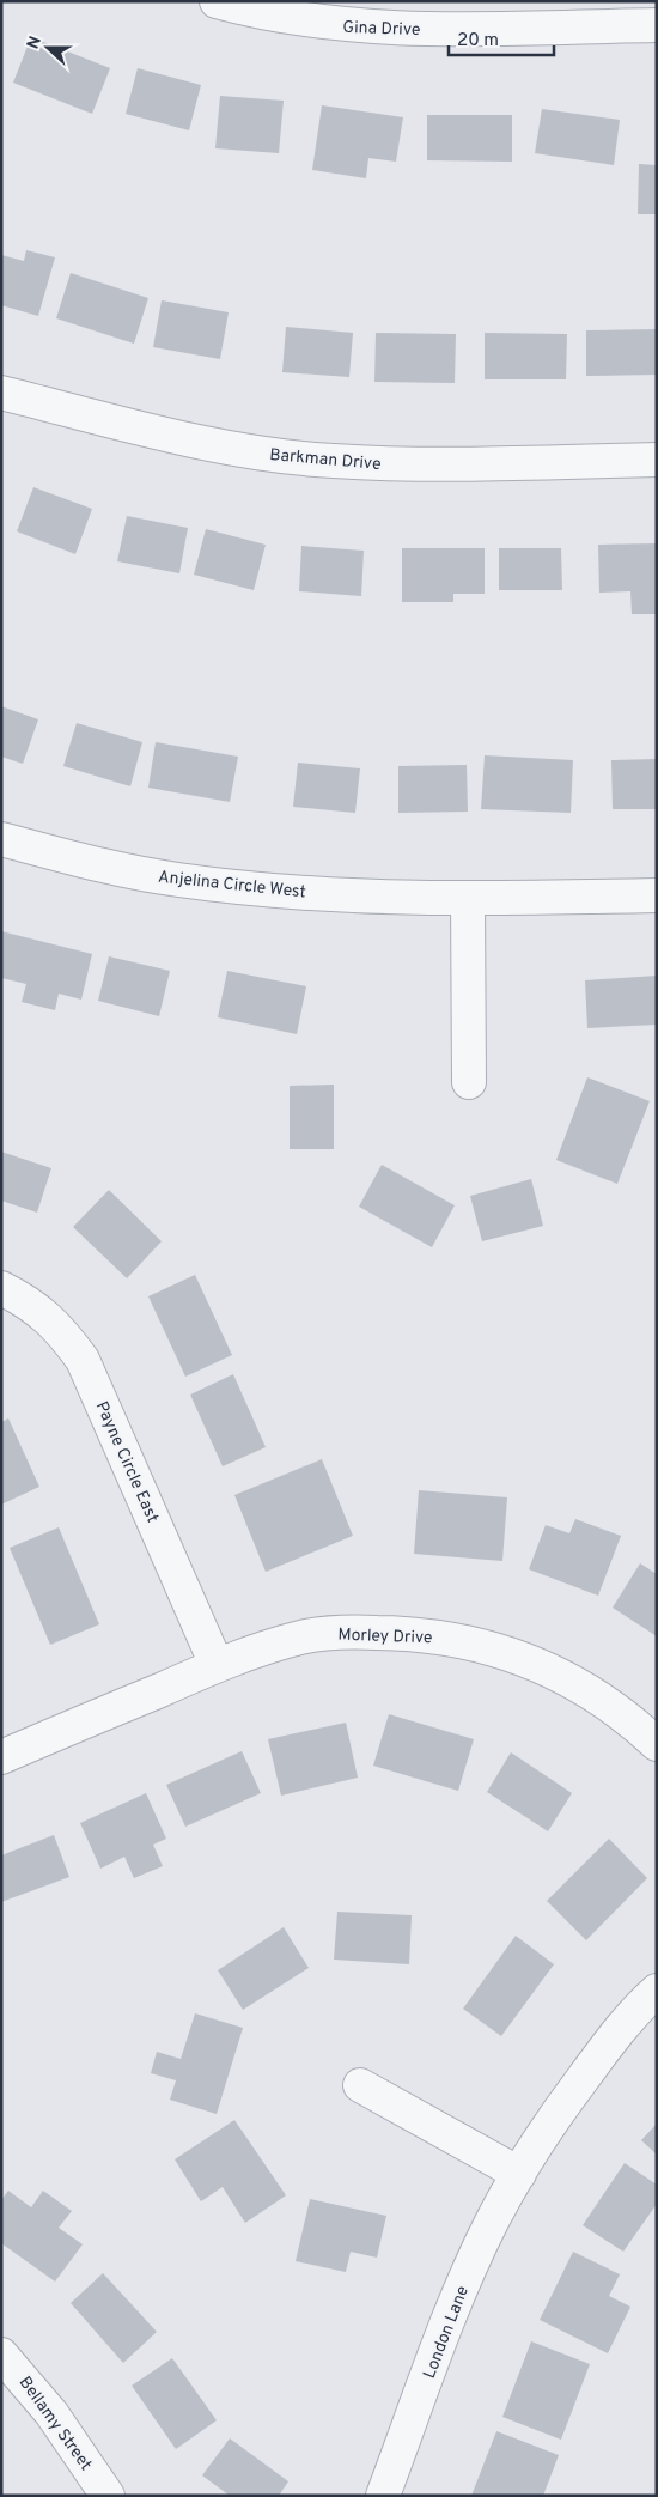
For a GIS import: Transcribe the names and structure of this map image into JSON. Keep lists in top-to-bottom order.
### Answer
{
  "streets": {
    "street": [
      "Gina Drive",
      "Barkman Drive",
      "Anjelina Circle West",
      "Payne Circle East",
      "Morley Drive",
      "London Lane",
      "Bellamy Street"
    ]
  },
  "crossings": [
    ["Payne Circle East", "Morley Drive"]
  ],
  "scale_bar": "20 m",
  "north": "left"
}
